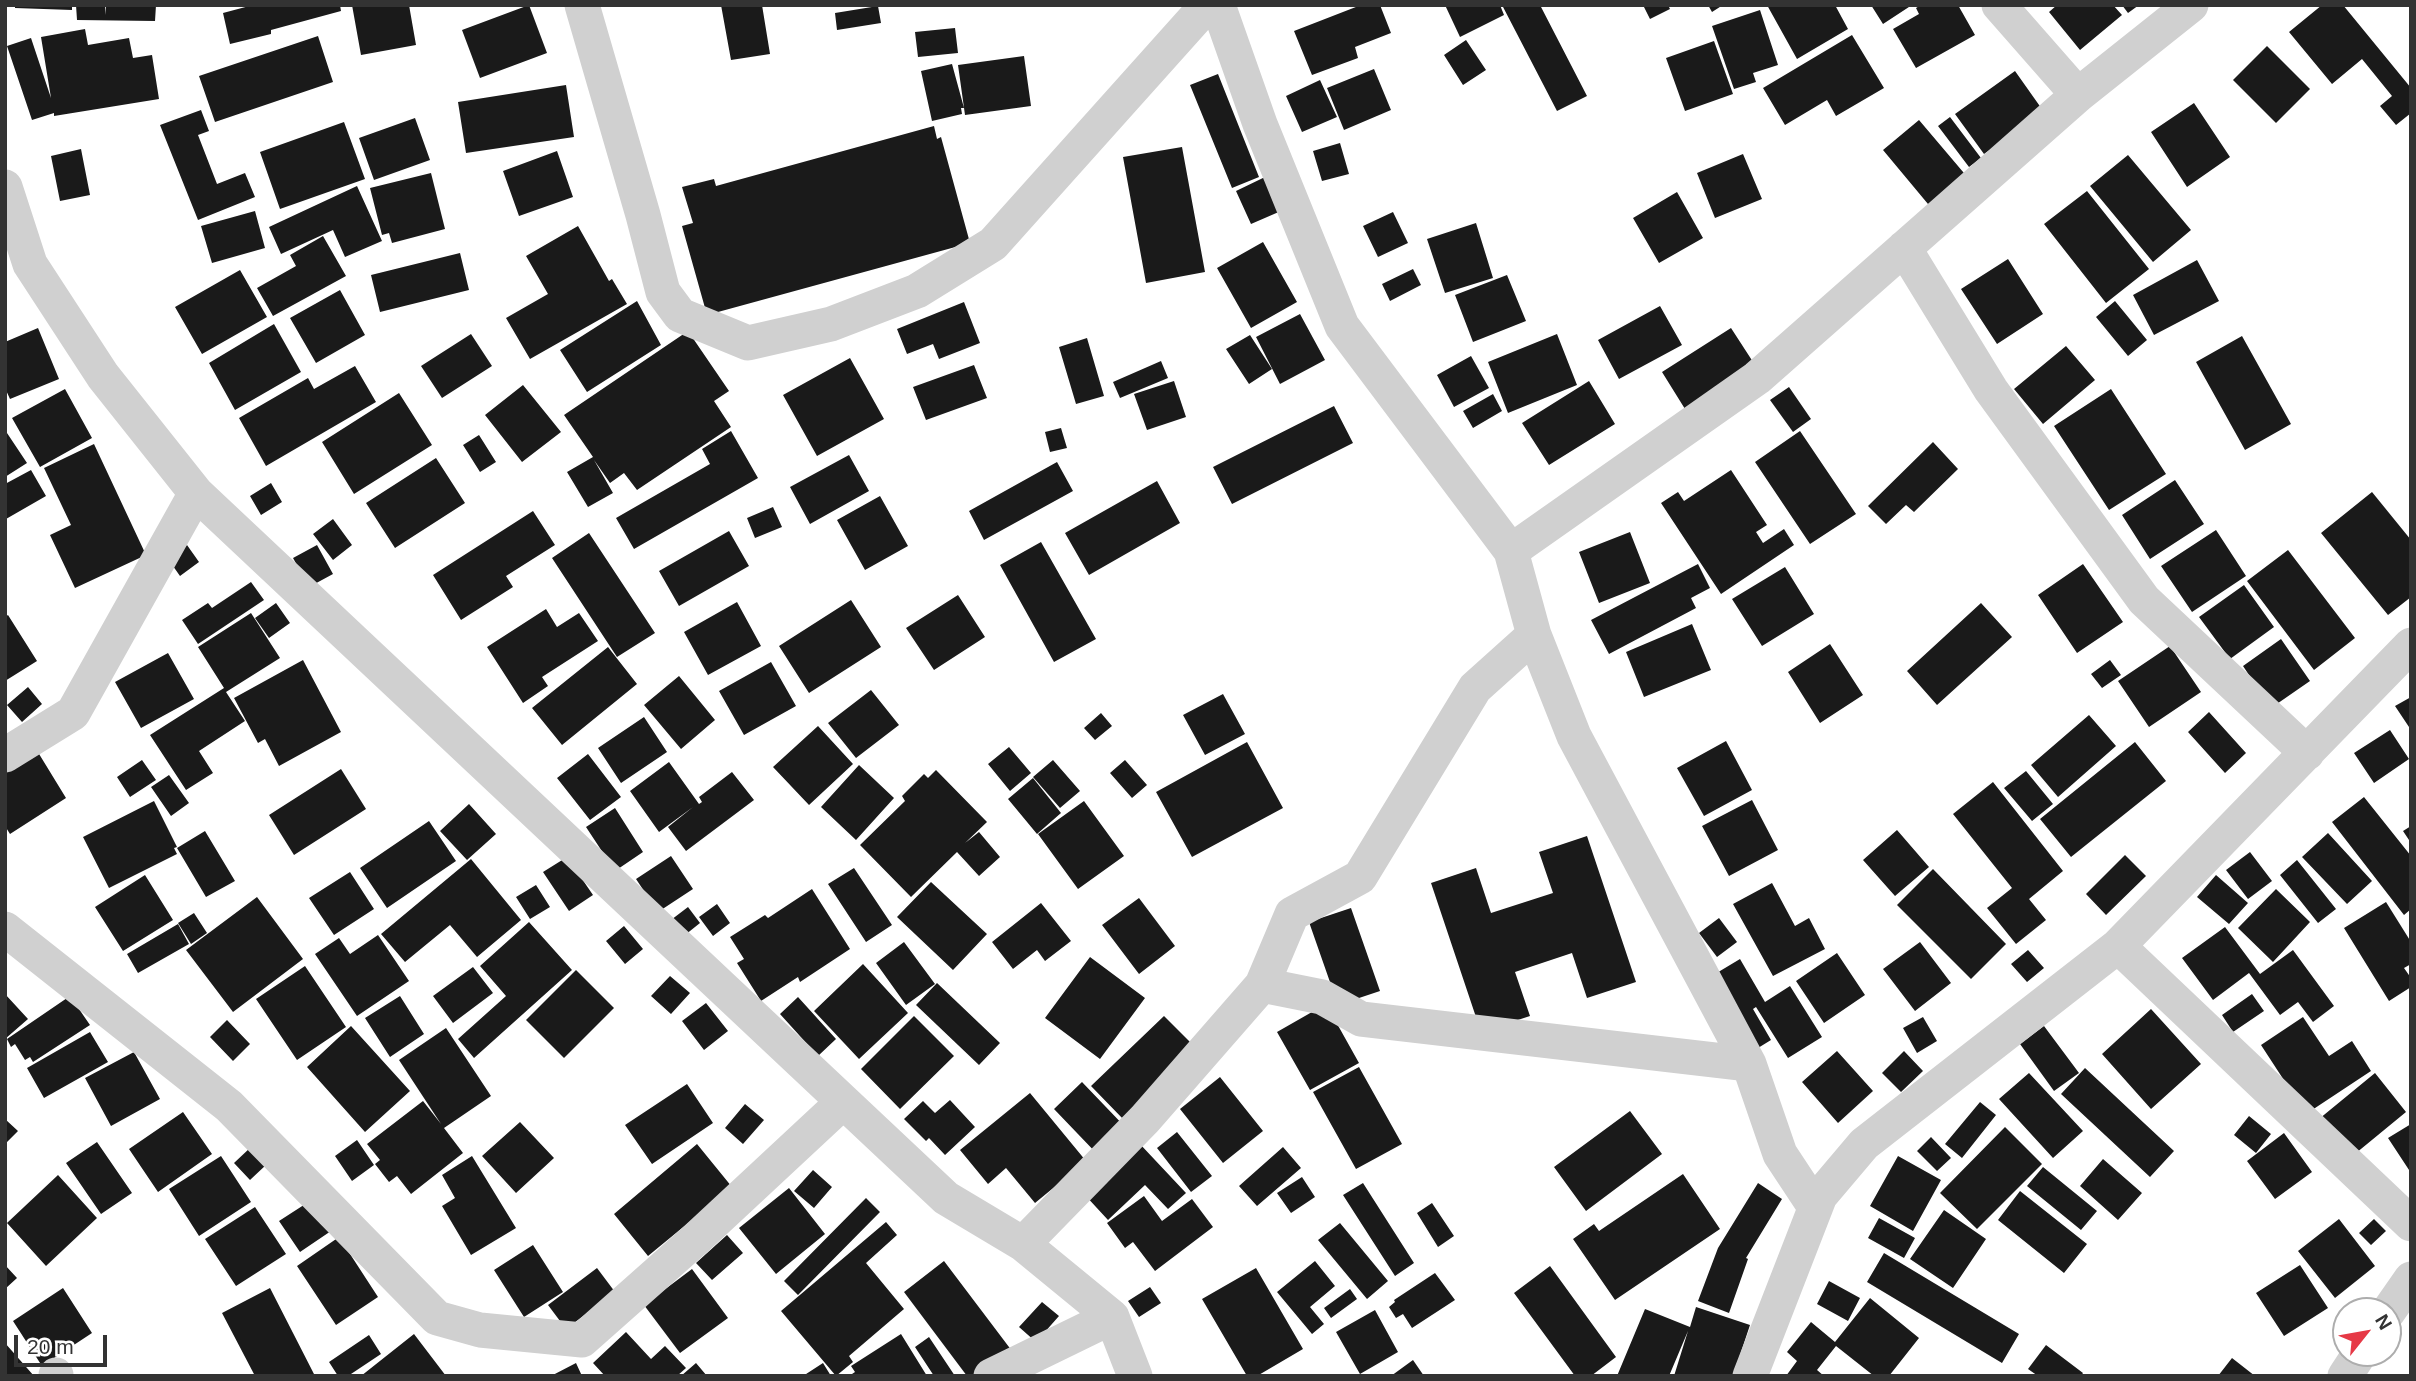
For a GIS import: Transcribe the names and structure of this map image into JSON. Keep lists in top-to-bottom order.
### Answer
{
  "scale_bar": "20 m",
  "north": "top right"
}
